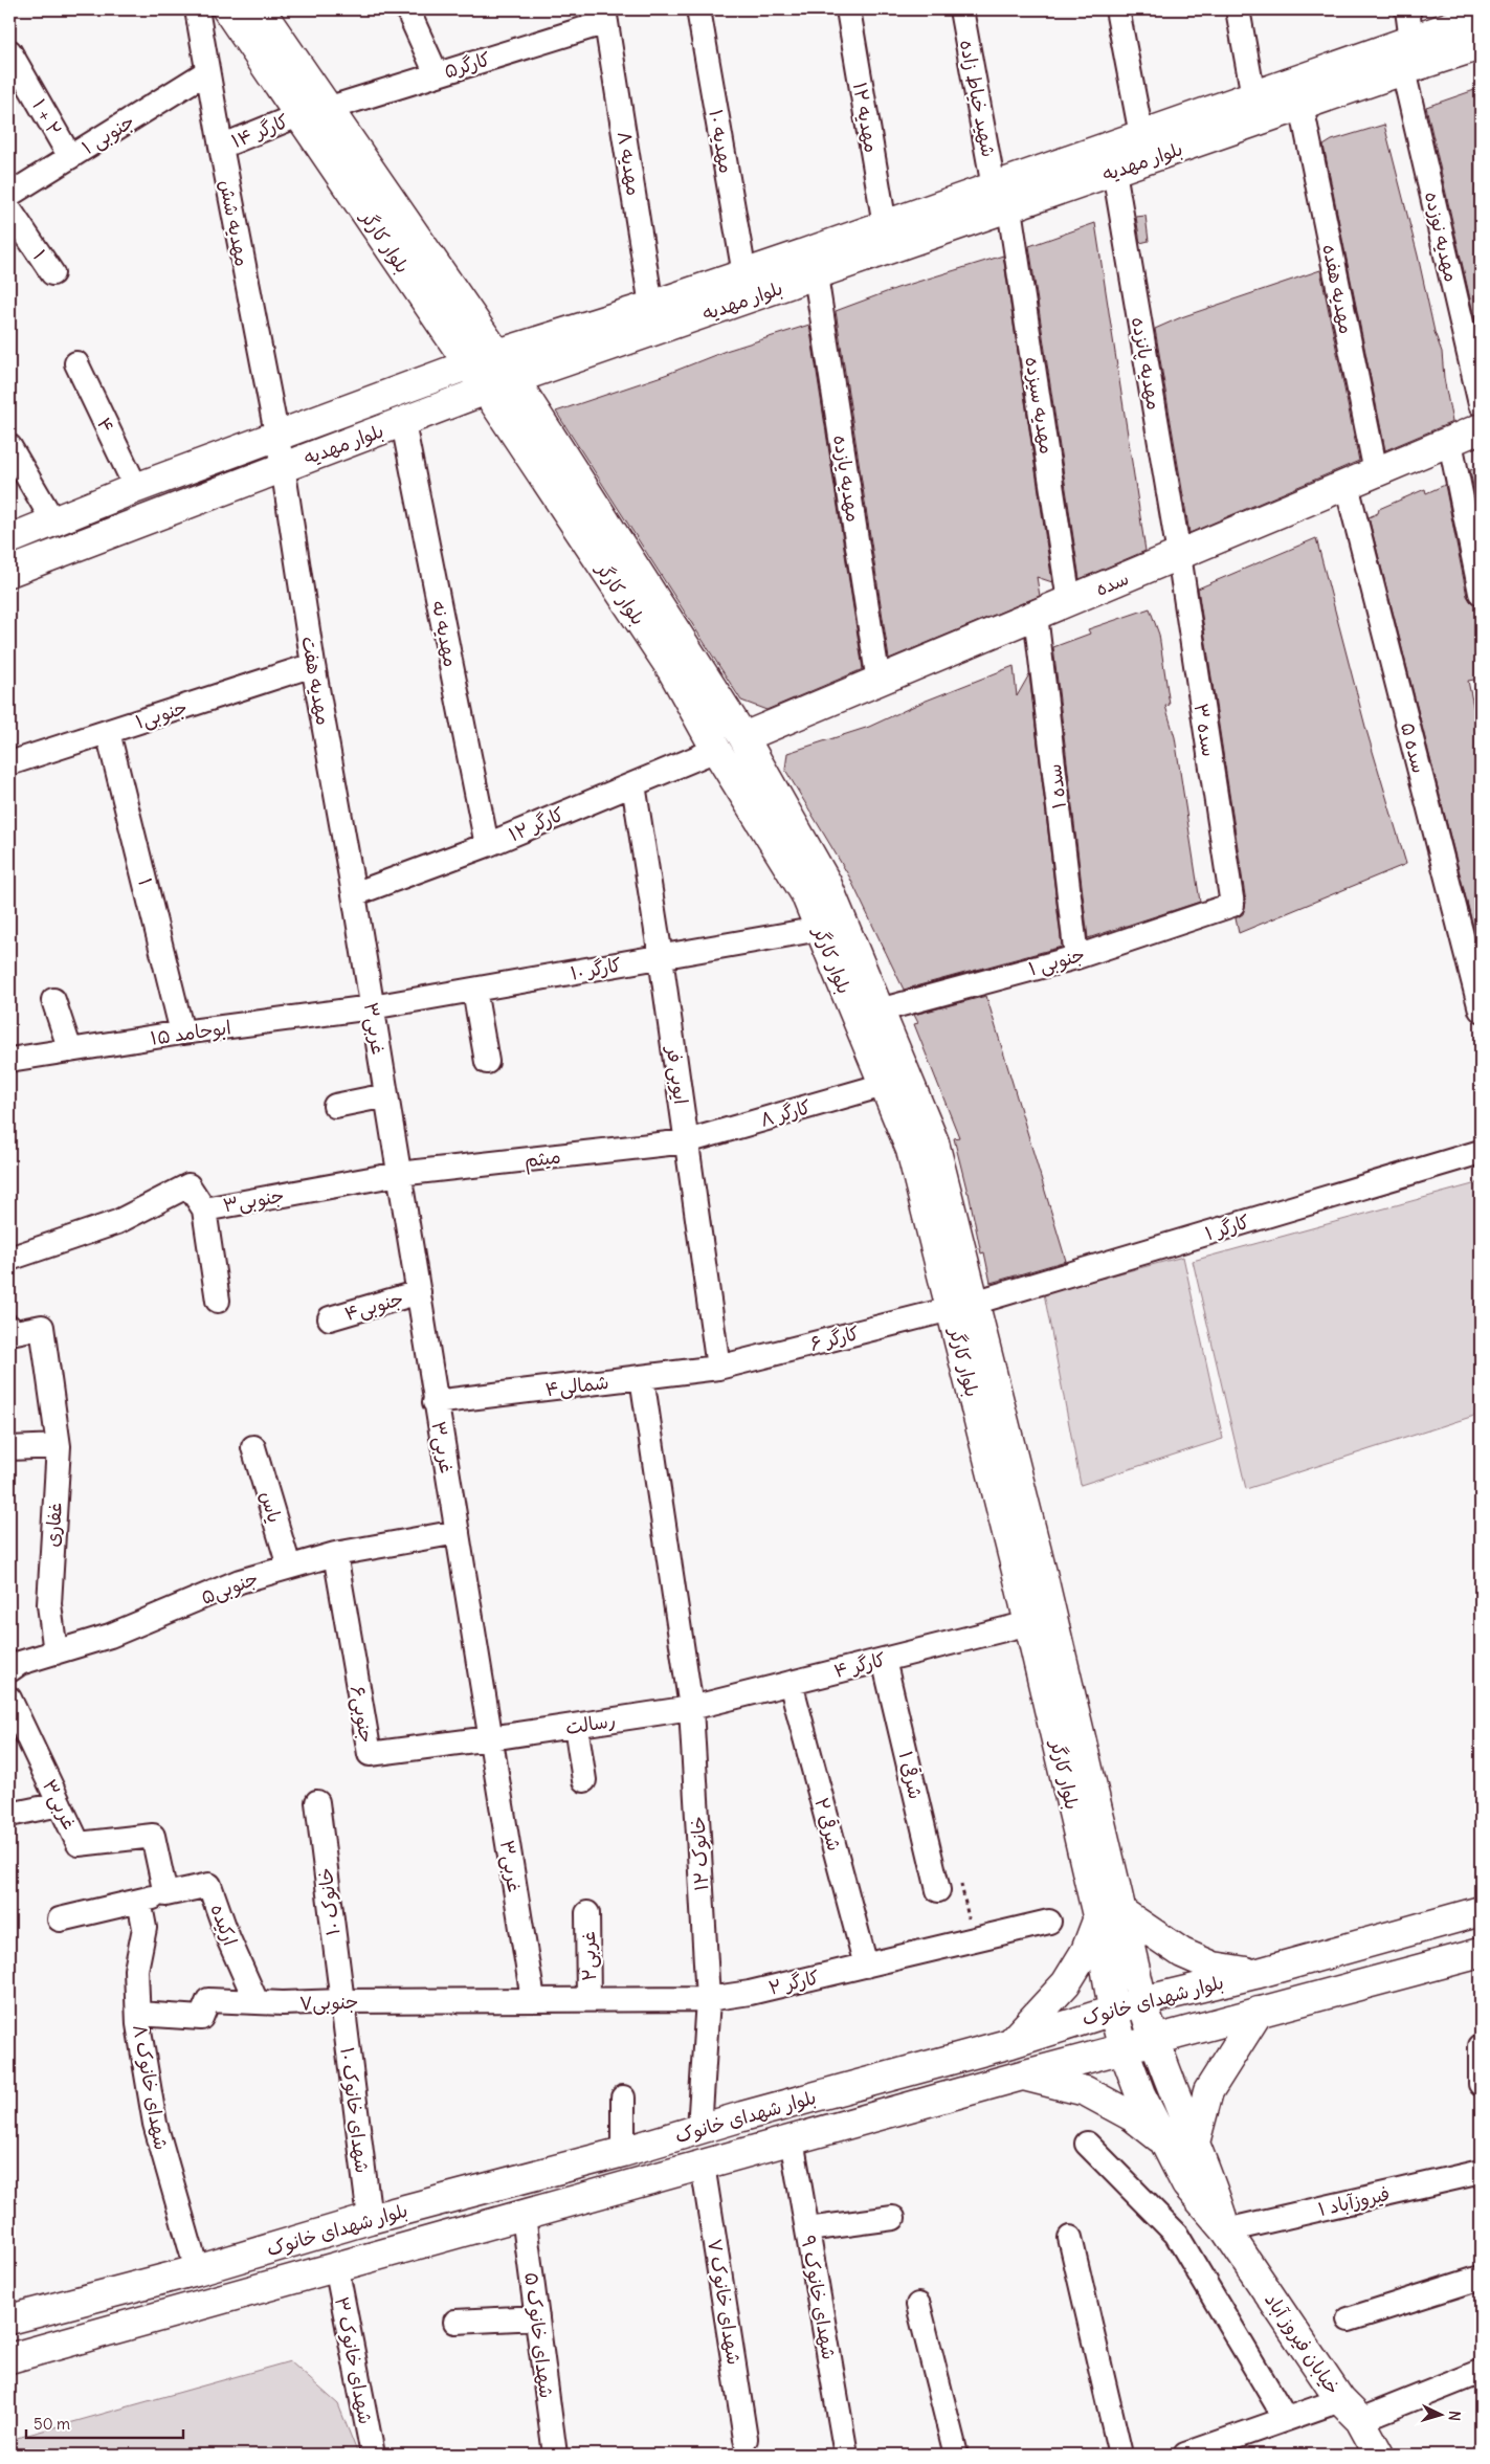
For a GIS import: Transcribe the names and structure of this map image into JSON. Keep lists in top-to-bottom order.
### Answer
{
  "streets": {
    "main road": [
      "بلوار مهدیه",
      "بلوار کارگر",
      "سده",
      "بلوار شهدای خانوک",
      "خیابان فیروز آباد"
    ],
    "street": [
      "کارگر۵",
      "شهید خیاط زاده",
      "۱ + ۲",
      "مهدیه ۱۲",
      "کارگر ۱۴",
      "۱ جنوبی",
      "مهدیه ۱۰",
      "مهدیه ۸",
      "مهدیه شش",
      "مهدیه نوزده",
      "۱",
      "مهدیه هفده",
      "مهدیه پانزده",
      "مهدیه سیزده",
      "۴",
      "مهدیه یازده",
      "مهدیه نه",
      "مهدیه هفت",
      "جنوبی۱",
      "سده ۳",
      "سده ۵",
      "سده ۱",
      "کارگر ۱۲",
      "کارگر ۱۰",
      "غربی۳",
      "ابوحامد ۱۵",
      "ایوبی فر",
      "کارگر ۸",
      "میثم",
      "جنوبی۳",
      "کارگر ۱",
      "جنوبی۴",
      "کارگر ۶",
      "شمالی۴",
      "یاس",
      "غفاری",
      "جنوبی۵",
      "کارگر ۴",
      "جنوبی۶",
      "رسالت",
      "شرقی ۱",
      "شرقی ۲",
      "خانوک ۱۲",
      "خانوک ۱۰",
      "ارکیده",
      "غربی۲",
      "کارگر ۲",
      "جنوبی۷",
      "شهدای خانوک ۸",
      "شهدای خانوک ۱۰",
      "فیروزآباد ۱",
      "شهدای خانوک ۹",
      "شهدای خانوک ۷",
      "شهدای خانوک ۵",
      "شهدای خانوک ۳"
    ]
  },
  "crossings": [
    ["کارگر۵", "مهدیه ۸"],
    ["کارگر۵", "بلوار کارگر"],
    ["شهید خیاط زاده", "بلوار مهدیه"],
    ["شهید خیاط زاده", "مهدیه سیزده"],
    ["۱ + ۲", "۱ جنوبی"],
    ["مهدیه ۱۲", "بلوار مهدیه"],
    ["کارگر ۱۴", "مهدیه شش"],
    ["کارگر ۱۴", "بلوار کارگر"],
    ["۱ جنوبی", "مهدیه شش"],
    ["۱ جنوبی", "بلوار کارگر"],
    ["۱ جنوبی", "سده ۳"],
    ["۱ جنوبی", "سده ۱"],
    ["مهدیه ۱۰", "بلوار مهدیه"],
    ["بلوار مهدیه", "مهدیه ۸"],
    ["بلوار مهدیه", "مهدیه شش"],
    ["بلوار مهدیه", "مهدیه نوزده"],
    ["بلوار مهدیه", "بلوار کارگر"],
    ["بلوار مهدیه", "مهدیه هفده"],
    ["بلوار مهدیه", "مهدیه پانزده"],
    ["بلوار مهدیه", "مهدیه سیزده"],
    ["بلوار مهدیه", "۴"],
    ["بلوار مهدیه", "مهدیه یازده"],
    ["بلوار مهدیه", "مهدیه نه"],
    ["بلوار مهدیه", "مهدیه هفت"],
    ["مهدیه شش", "مهدیه هفت"],
    ["بلوار کارگر", "سده"],
    ["بلوار کارگر", "کارگر ۱۲"],
    ["بلوار کارگر", "کارگر ۱۰"],
    ["بلوار کارگر", "کارگر ۸"],
    ["بلوار کارگر", "کارگر ۱"],
    ["بلوار کارگر", "کارگر ۶"],
    ["بلوار کارگر", "کارگر ۴"],
    ["بلوار کارگر", "بلوار شهدای خانوک"],
    ["بلوار کارگر", "فیروزآباد ۱"],
    ["بلوار کارگر", "خیابان فیروز آباد"],
    ["۱", "جنوبی۱"],
    ["۱", "ابوحامد ۱۵"],
    ["مهدیه هفده", "سده"],
    ["مهدیه پانزده", "سده"],
    ["مهدیه پانزده", "سده ۳"],
    ["مهدیه سیزده", "سده"],
    ["مهدیه یازده", "سده"],
    ["سده", "سده ۳"],
    ["سده", "سده ۵"],
    ["سده", "سده ۱"],
    ["مهدیه نه", "کارگر ۱۲"],
    ["مهدیه هفت", "جنوبی۱"],
    ["مهدیه هفت", "کارگر ۱۲"],
    ["مهدیه هفت", "غربی۳"],
    ["کارگر ۱۲", "غربی۳"],
    ["کارگر ۱۲", "ایوبی فر"],
    ["کارگر ۱۰", "غربی۳"],
    ["کارگر ۱۰", "ابوحامد ۱۵"],
    ["کارگر ۱۰", "ایوبی فر"],
    ["غربی۳", "ابوحامد ۱۵"],
    ["غربی۳", "میثم"],
    ["غربی۳", "جنوبی۳"],
    ["غربی۳", "جنوبی۴"],
    ["غربی۳", "شمالی۴"],
    ["غربی۳", "جنوبی۵"],
    ["غربی۳", "جنوبی۶"],
    ["غربی۳", "رسالت"],
    ["غربی۳", "ارکیده"],
    ["غربی۳", "کارگر ۲"],
    ["غربی۳", "جنوبی۷"],
    ["ایوبی فر", "کارگر ۸"],
    ["ایوبی فر", "میثم"],
    ["ایوبی فر", "کارگر ۶"],
    ["ایوبی فر", "شمالی۴"],
    ["کارگر ۸", "میثم"],
    ["میثم", "جنوبی۳"],
    ["کارگر ۱", "کارگر ۶"],
    ["کارگر ۶", "شمالی۴"],
    ["شمالی۴", "خانوک ۱۲"],
    ["یاس", "جنوبی۵"],
    ["غفاری", "جنوبی۵"],
    ["جنوبی۵", "جنوبی۶"],
    ["کارگر ۴", "رسالت"],
    ["کارگر ۴", "شرقی ۱"],
    ["کارگر ۴", "شرقی ۲"],
    ["کارگر ۴", "خانوک ۱۲"],
    ["جنوبی۶", "رسالت"],
    ["رسالت", "خانوک ۱۲"],
    ["شرقی ۲", "کارگر ۲"],
    ["خانوک ۱۲", "کارگر ۲"],
    ["خانوک ۱۲", "بلوار شهدای خانوک"],
    ["خانوک ۱۰", "جنوبی۷"],
    ["خانوک ۱۰", "شهدای خانوک ۱۰"],
    ["ارکیده", "جنوبی۷"],
    ["غربی۲", "کارگر ۲"],
    ["کارگر ۲", "جنوبی۷"],
    ["بلوار شهدای خانوک", "شهدای خانوک ۸"],
    ["بلوار شهدای خانوک", "شهدای خانوک ۱۰"],
    ["بلوار شهدای خانوک", "شهدای خانوک ۹"],
    ["بلوار شهدای خانوک", "شهدای خانوک ۷"],
    ["بلوار شهدای خانوک", "شهدای خانوک ۵"],
    ["بلوار شهدای خانوک", "شهدای خانوک ۳"],
    ["جنوبی۷", "شهدای خانوک ۸"],
    ["جنوبی۷", "شهدای خانوک ۱۰"],
    ["فیروزآباد ۱", "خیابان فیروز آباد"]
  ],
  "scale_bar": "50 m",
  "north": "right"
}
